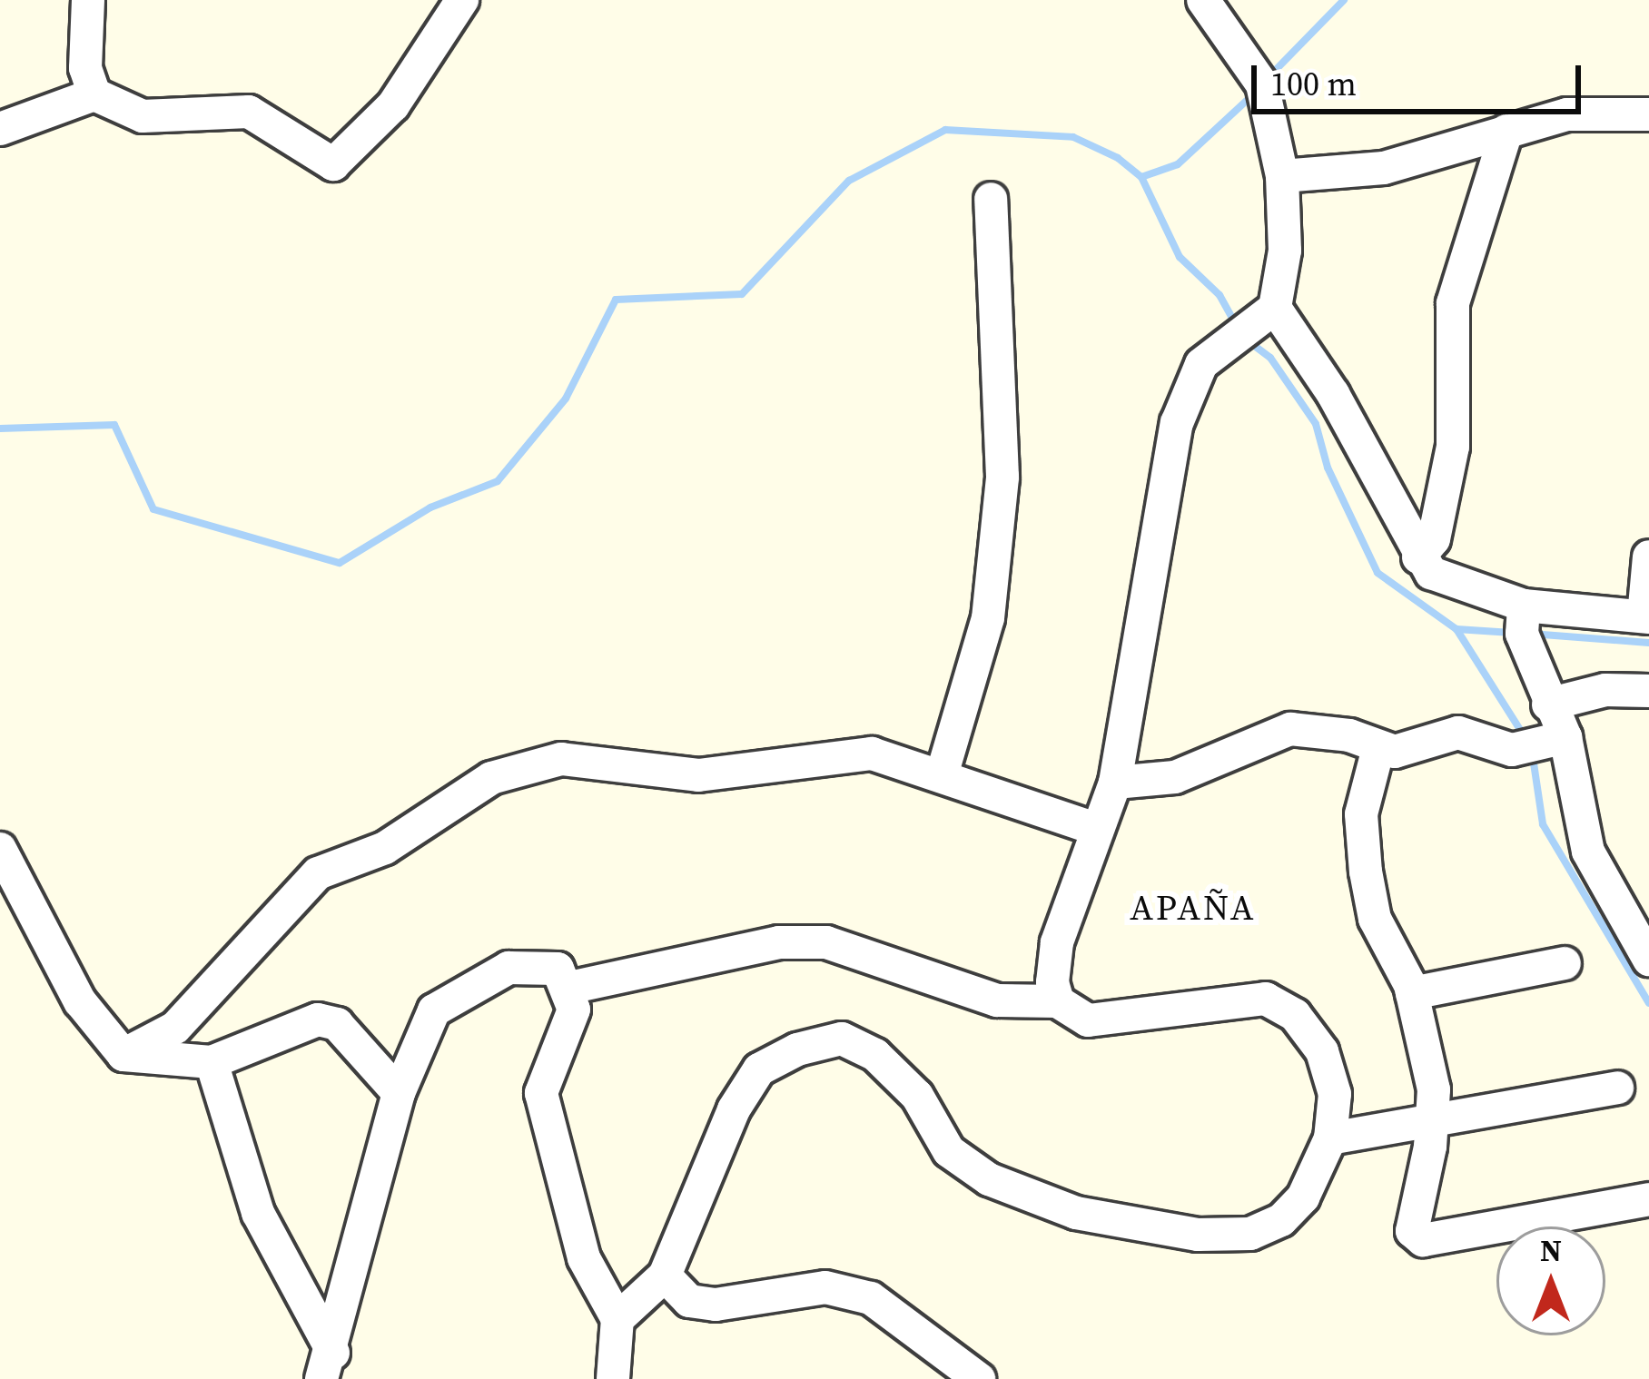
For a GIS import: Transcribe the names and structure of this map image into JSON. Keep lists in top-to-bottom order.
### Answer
{
  "districts": ["APAÑA"],
  "scale_bar": "100 m",
  "north": "top"
}
